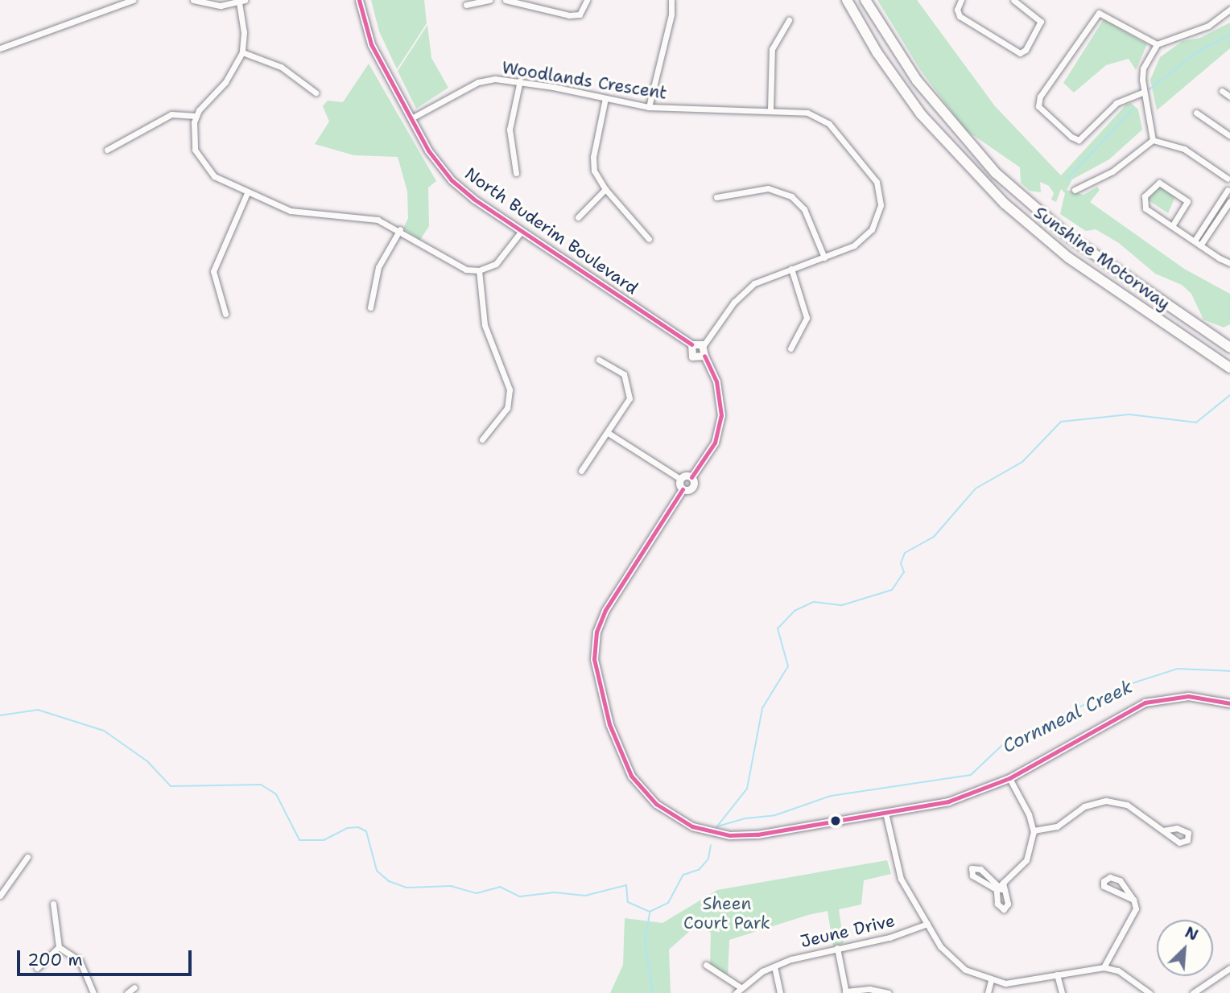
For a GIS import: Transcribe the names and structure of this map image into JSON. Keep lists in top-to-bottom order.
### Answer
{
  "streets": {
    "highway": ["Sunshine Motorway"],
    "street": ["Woodlands Crescent", "North Buderim Boulevard", "Jeune Drive"]
  },
  "crossings": [
    ["Woodlands Crescent", "North Buderim Boulevard"]
  ],
  "water": ["Cornmeal Creek"],
  "parks": ["Sheen Court Park"],
  "scale_bar": "200 m",
  "north": "top right"
}
